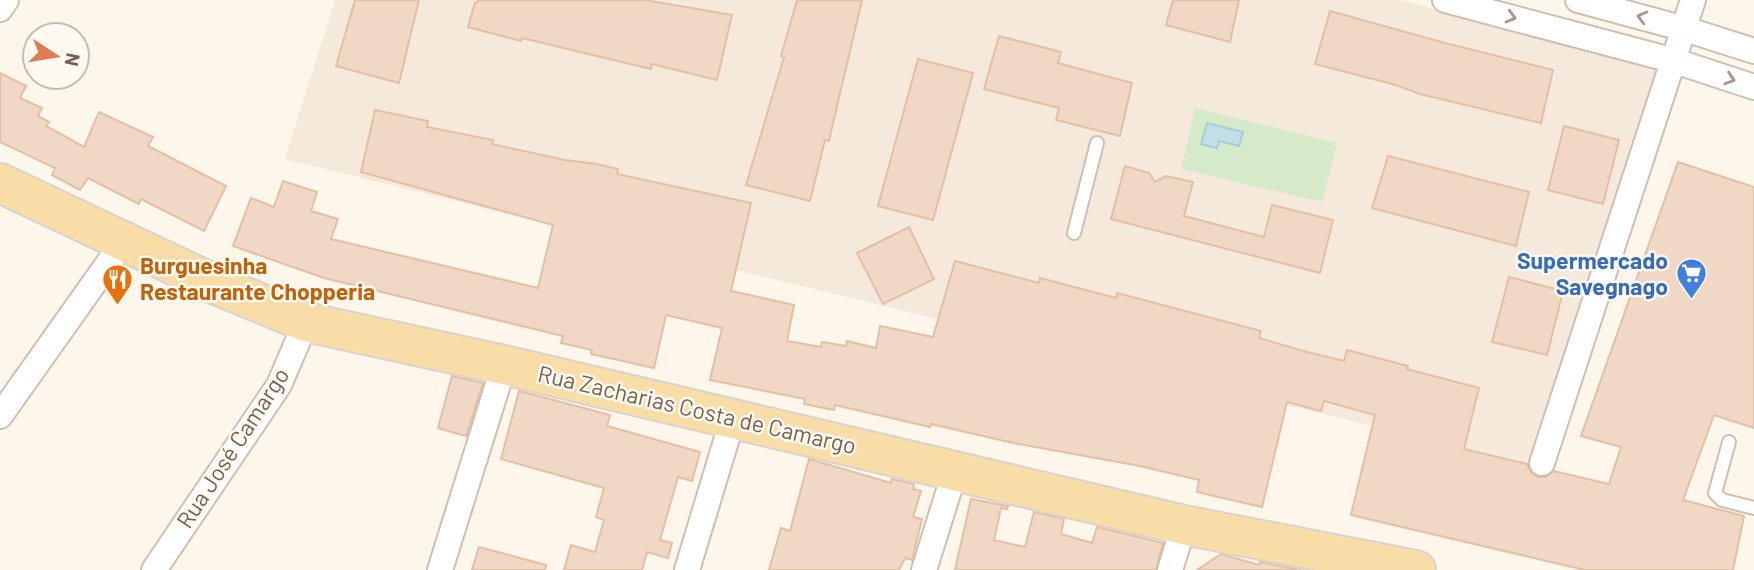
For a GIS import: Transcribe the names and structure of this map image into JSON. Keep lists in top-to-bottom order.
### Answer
{
  "streets": {
    "main road": ["Rua Zacharias Costa de Camargo"],
    "street": ["Rua José Camargo"]
  },
  "crossings": [
    ["Rua Zacharias Costa de Camargo", "Rua José Camargo"]
  ],
  "places": {
    "supermarket": ["Supermercado Savegnago"],
    "restaurant": ["Burguesinha Restaurante Chopperia"]
  },
  "north": "right"
}
